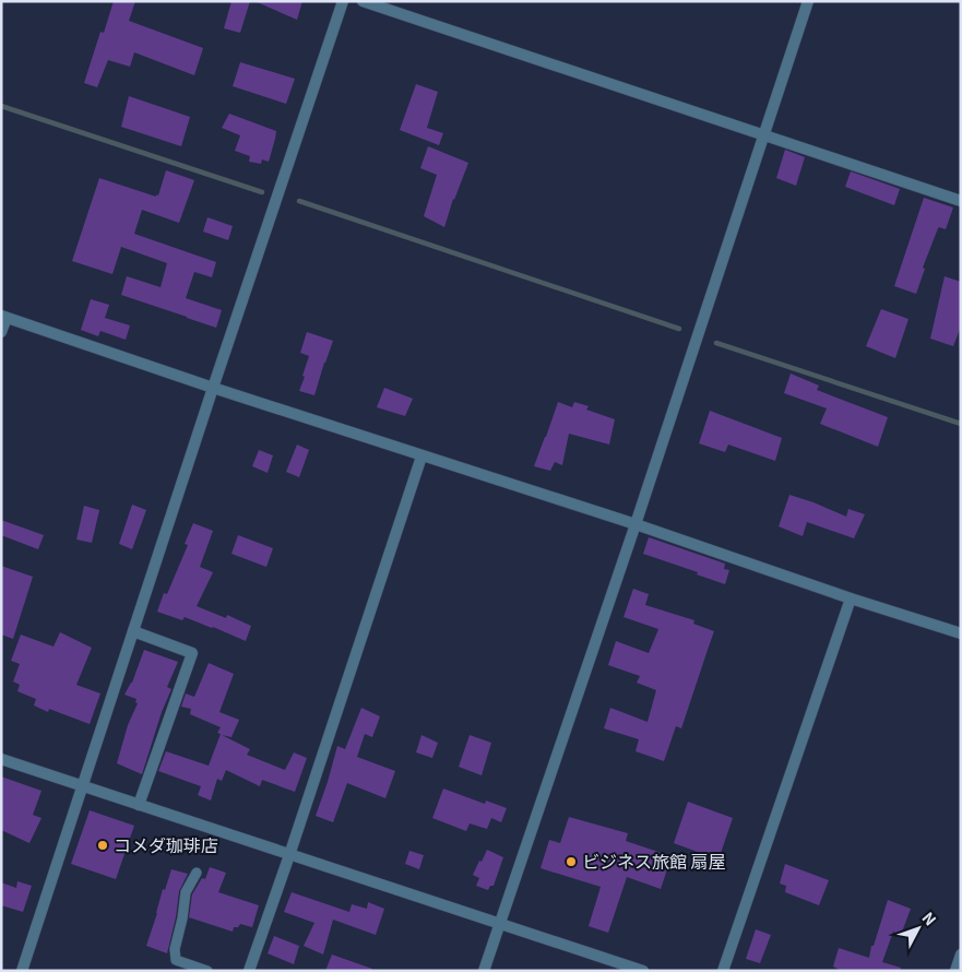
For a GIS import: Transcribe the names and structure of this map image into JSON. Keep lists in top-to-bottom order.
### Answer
{
  "places": ["コメダ珈琲店", "ビジネス旅館 扇屋"],
  "north": "top right"
}
